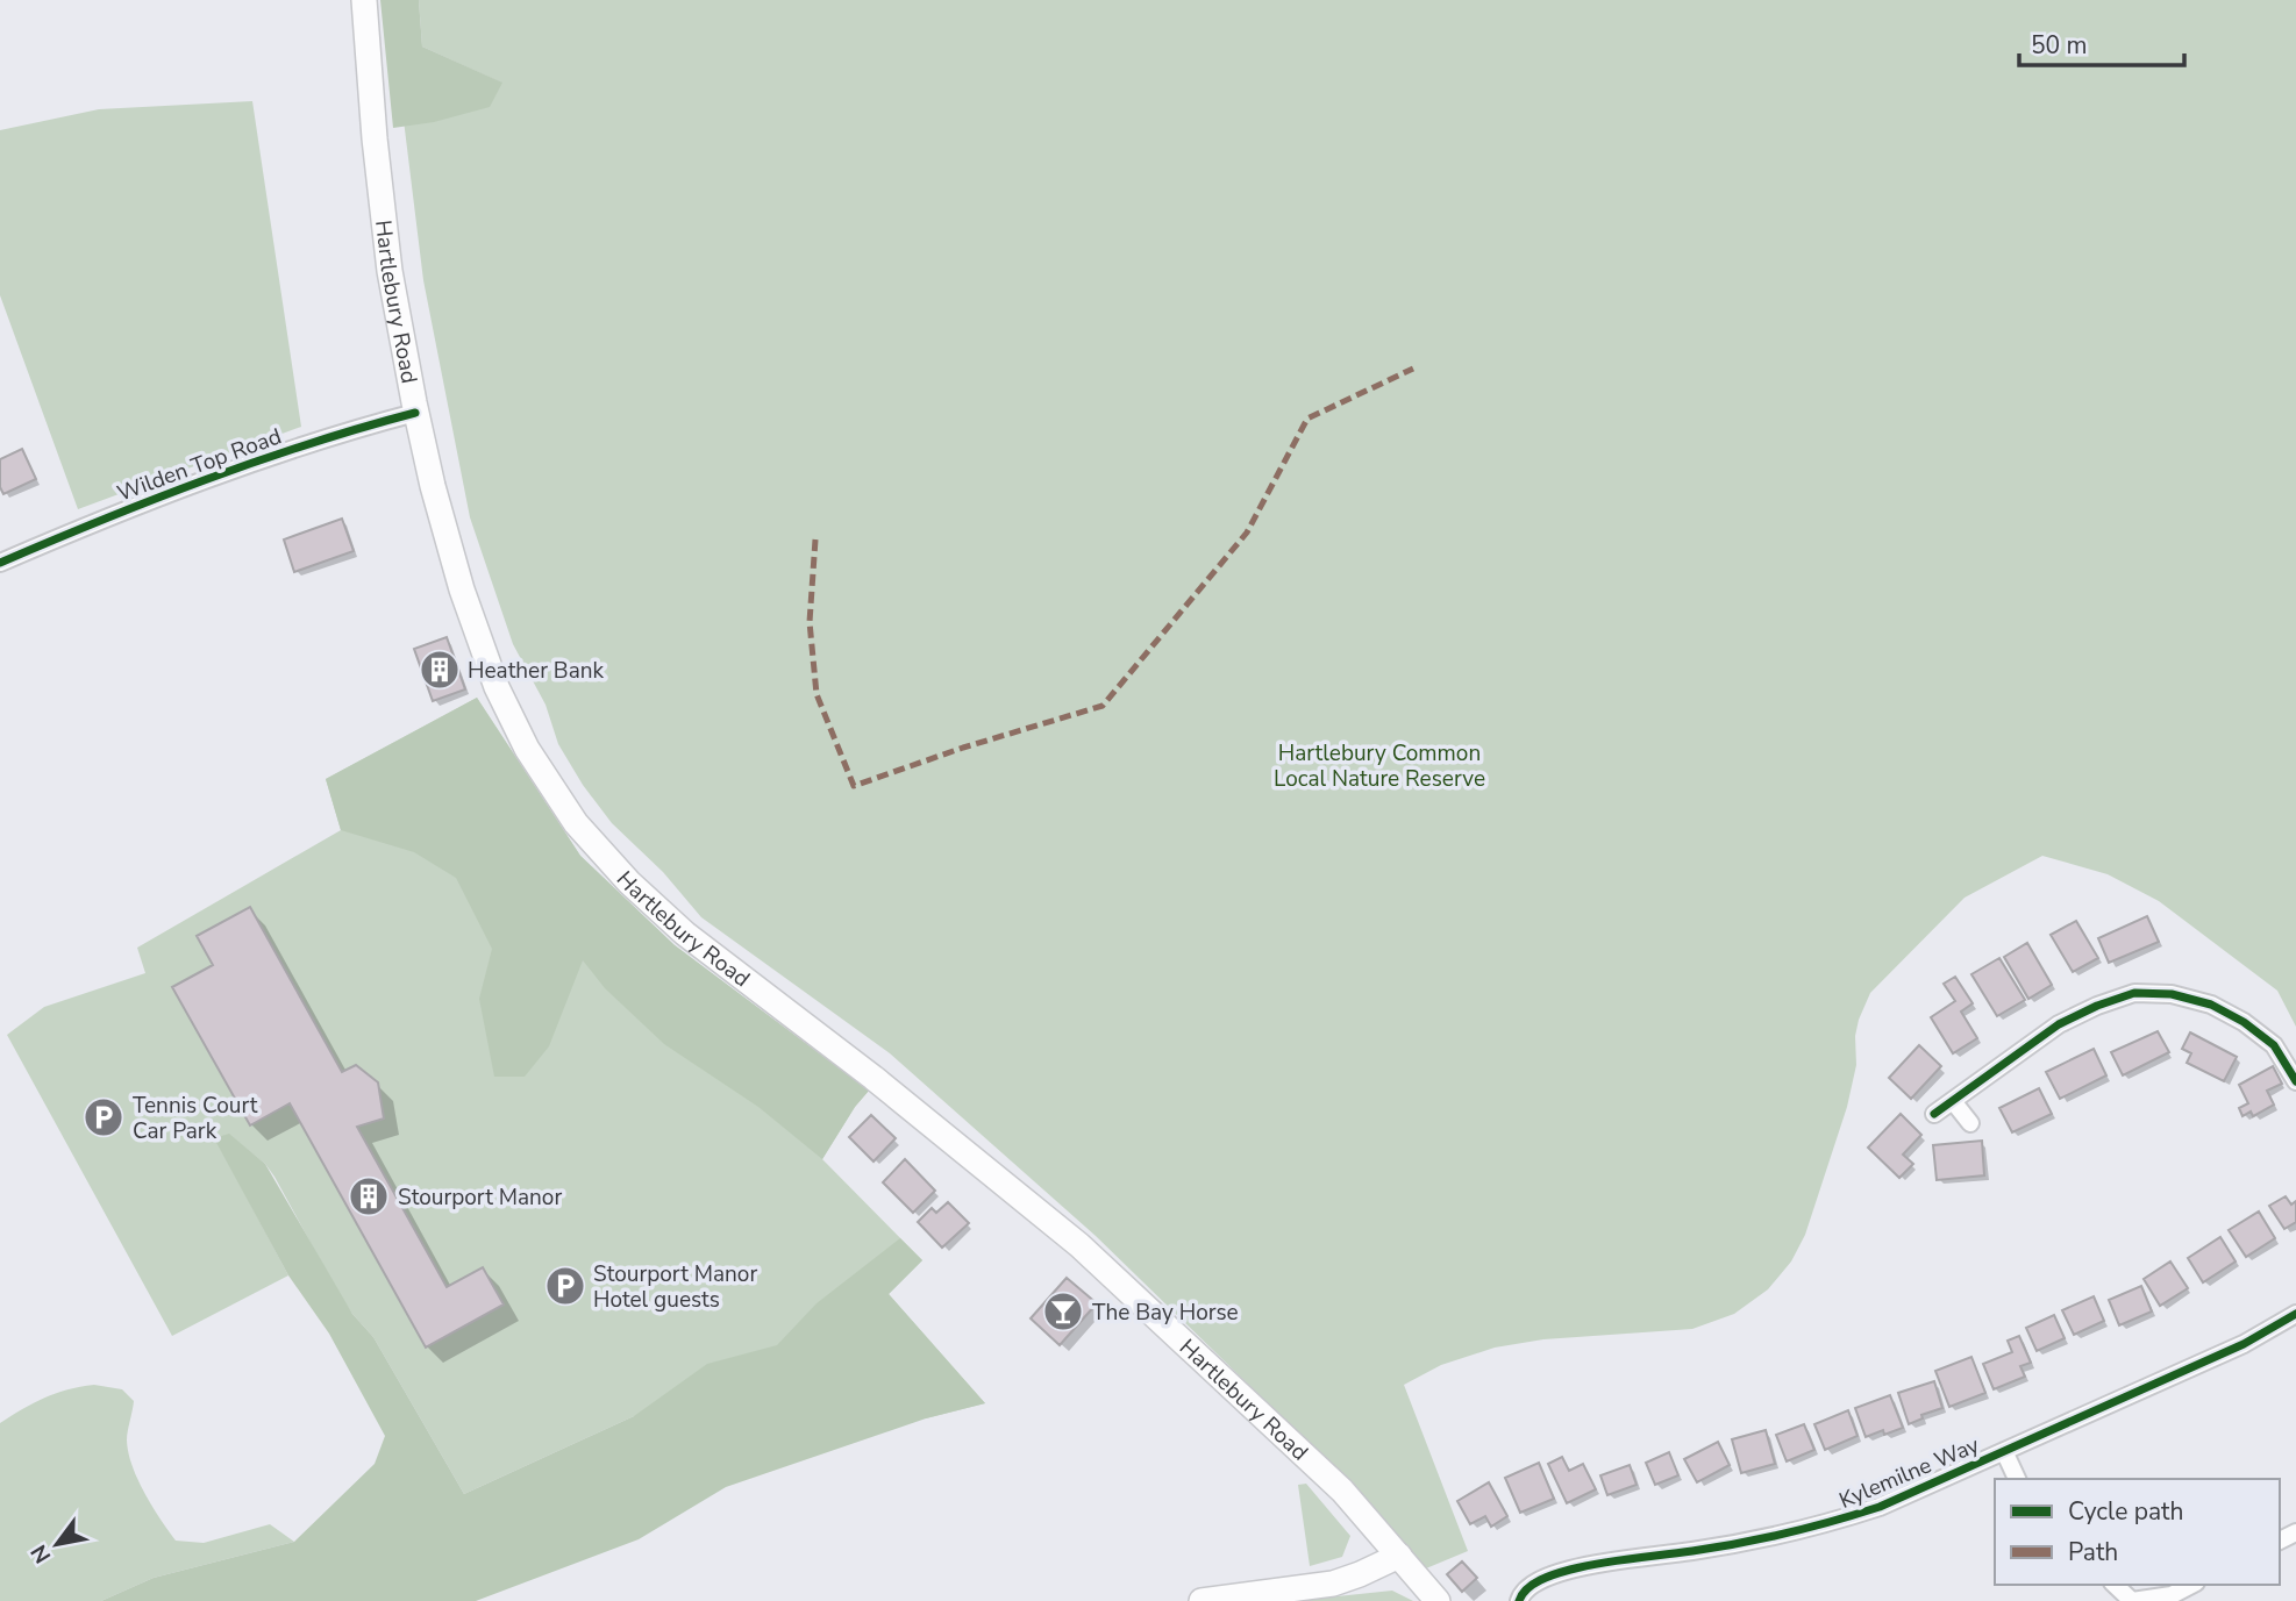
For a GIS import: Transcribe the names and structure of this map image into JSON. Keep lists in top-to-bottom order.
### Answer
{
  "streets": {
    "main road": ["Hartlebury Road"],
    "street": ["Wilden Top Road", "Kylemilne Way"]
  },
  "crossings": [
    ["Hartlebury Road", "Wilden Top Road"]
  ],
  "parks": ["Hartlebury Common Local Nature Reserve"],
  "places": {
    "building": ["Heather Bank", "Stourport Manor"],
    "parking": ["Tennis Court Car Park", "Stourport Manor Hotel guests"],
    "bar": ["The Bay Horse"]
  },
  "legend": ["Cycle path", "Path"],
  "scale_bar": "50 m",
  "north": "bottom left"
}
